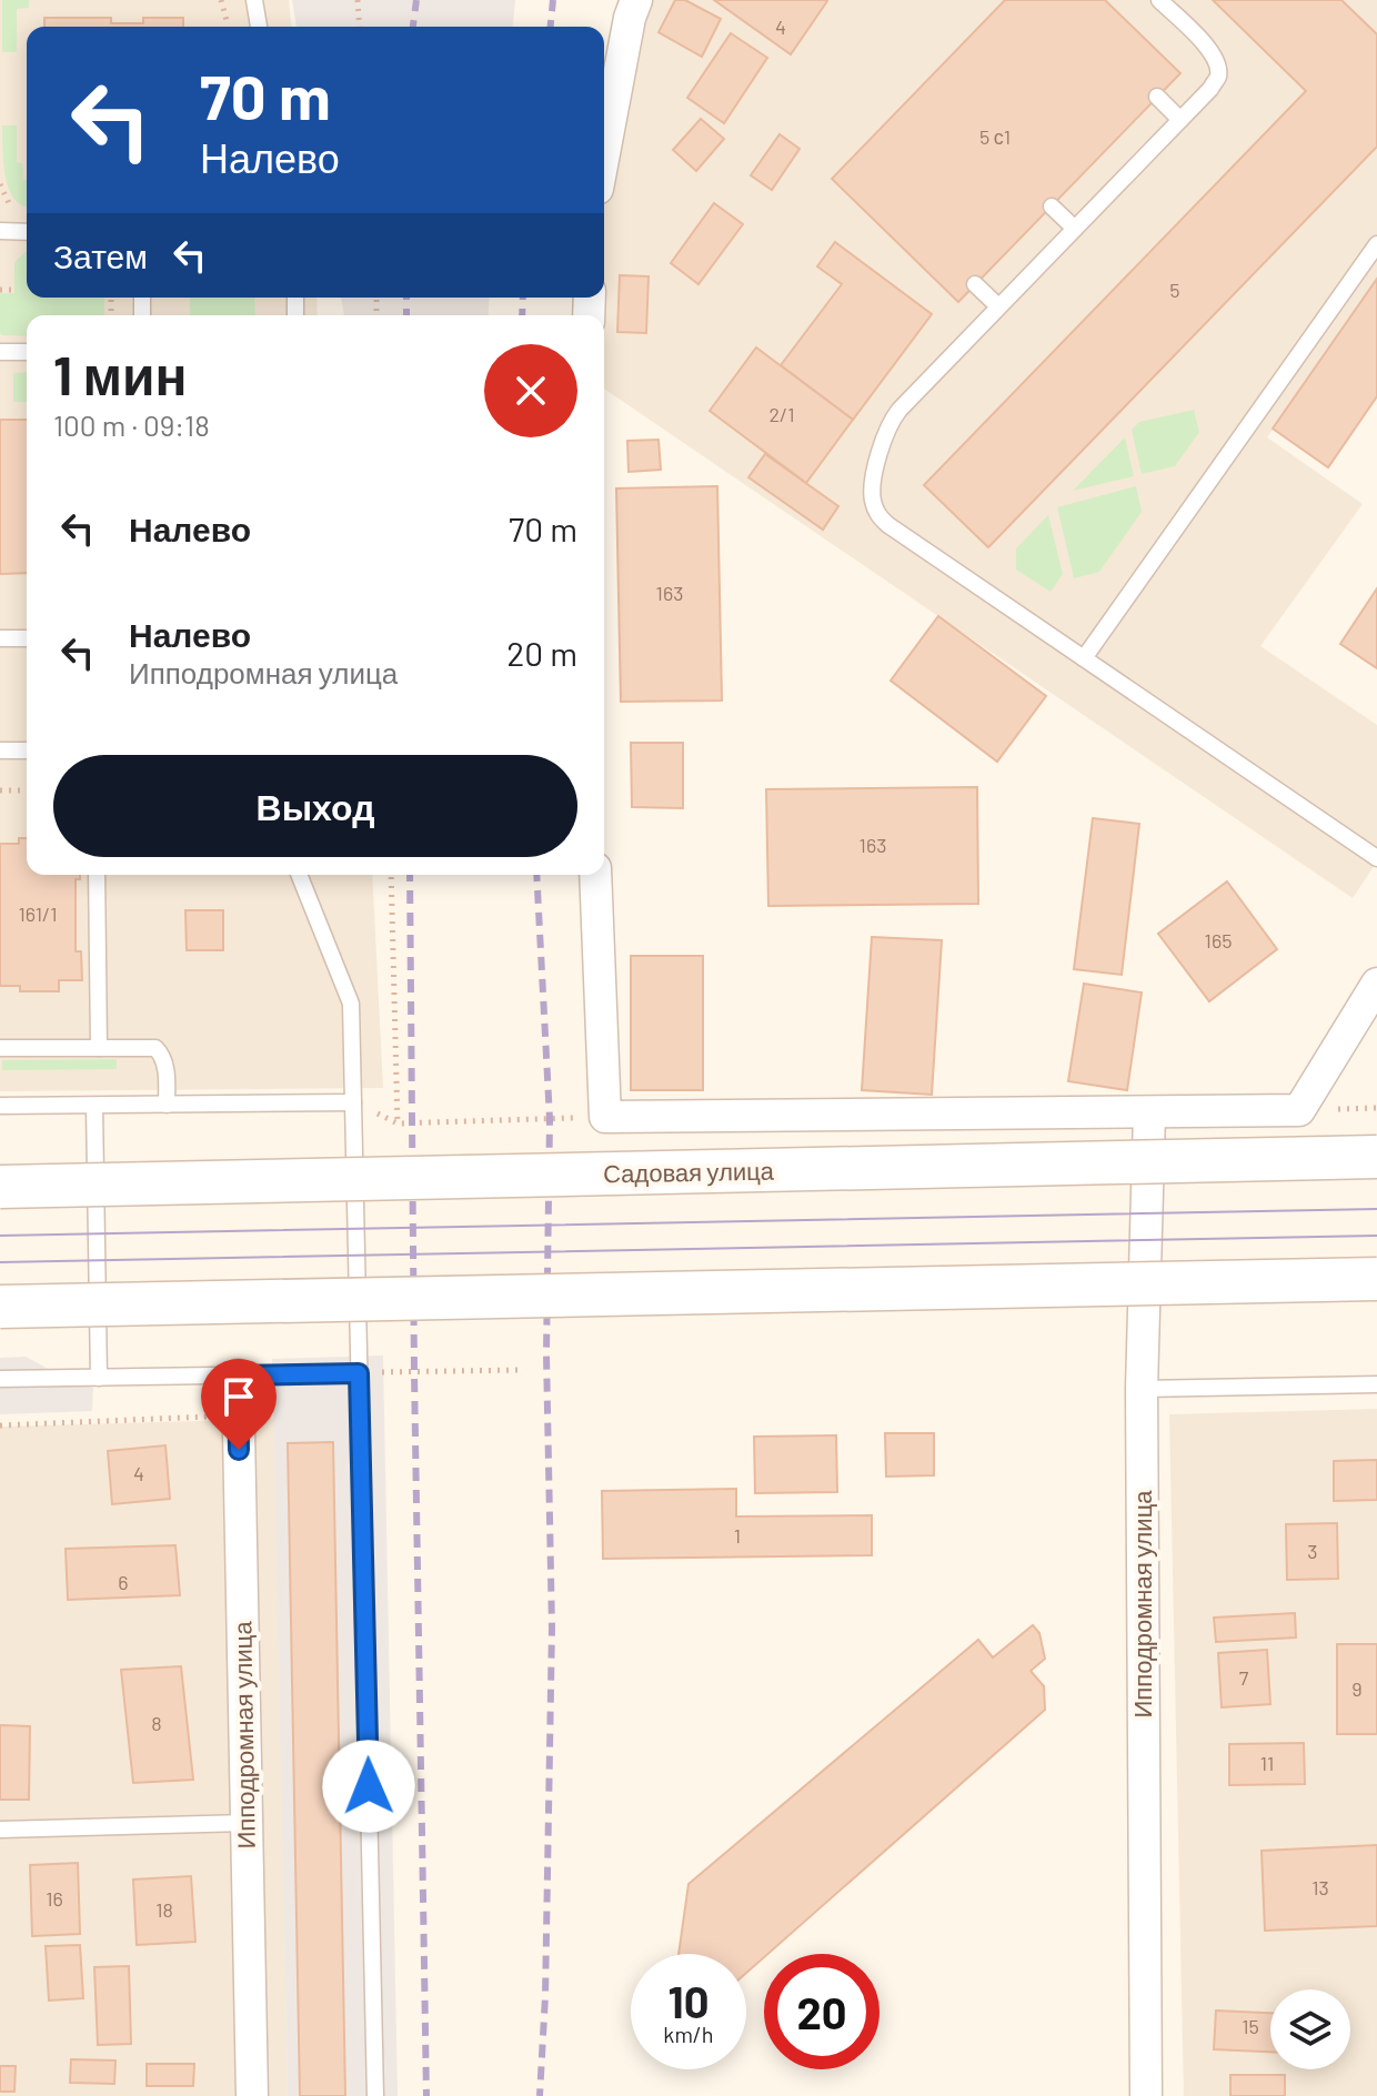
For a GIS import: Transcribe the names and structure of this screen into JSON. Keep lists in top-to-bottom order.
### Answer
{
  "streets": {
    "main road": ["Садовая улица"],
    "street": ["Ипподромная улица"]
  },
  "house_numbers": [
    "4",
    "5 с1",
    "5",
    "2/1",
    "163",
    "163",
    "161/1",
    "165",
    "4",
    "1",
    "3",
    "6",
    "7",
    "9",
    "8",
    "11",
    "13",
    "16",
    "18",
    "15"
  ],
  "page": {
    "turn": ["70 m", "Налево"],
    "then": "Затем",
    "heading": ["1 мин", "100 m · 09:18"],
    "list": [
      {
        "name": "Налево",
        "value": "70 m"
      },
      {
        "name": "Налево",
        "note": "Ипподромная улица",
        "value": "20 m"
      }
    ],
    "buttons": "Выход",
    "speed": "10 km/h",
    "limit": "20"
  }
}
